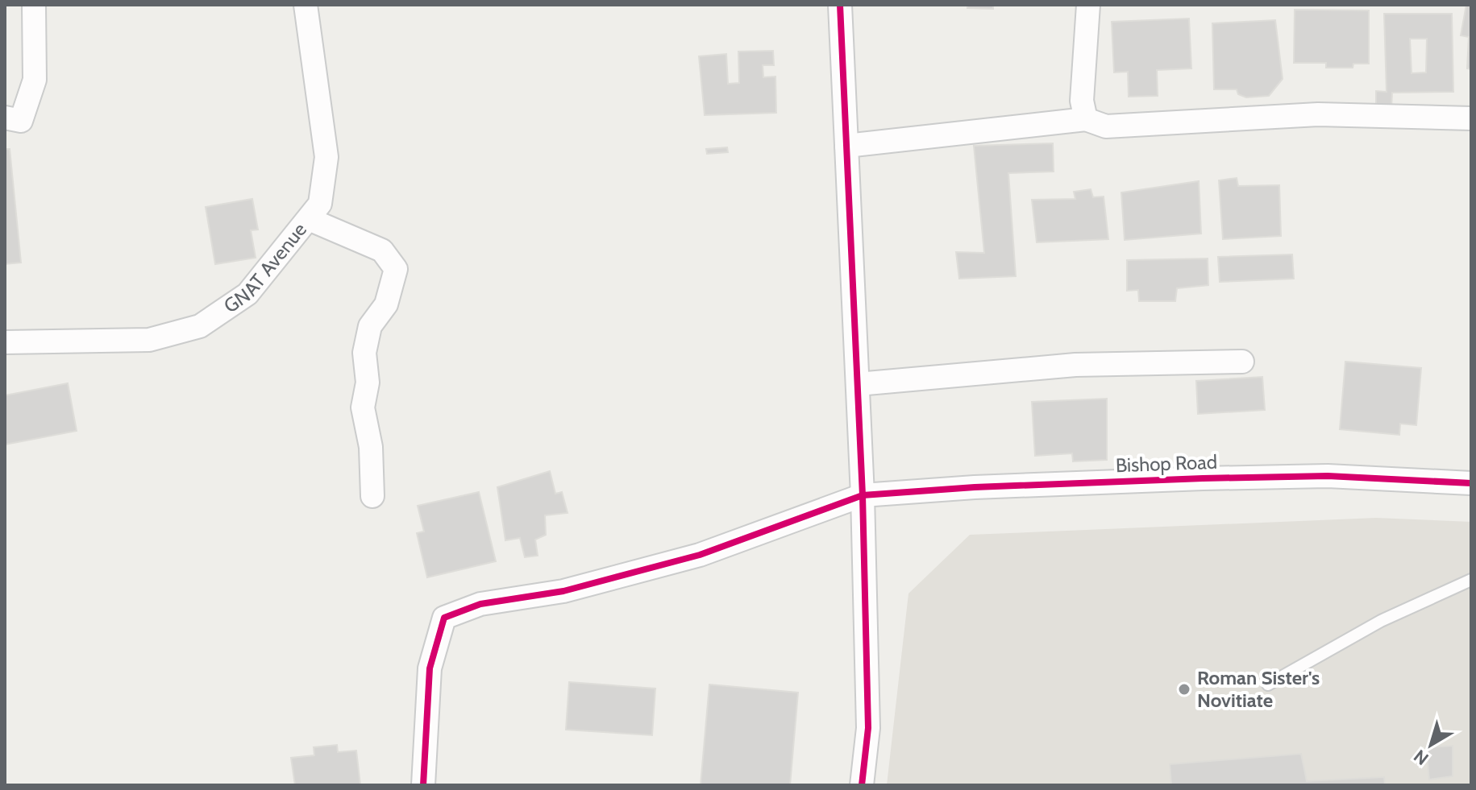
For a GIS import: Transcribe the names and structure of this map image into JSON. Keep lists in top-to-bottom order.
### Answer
{
  "streets": {
    "street": ["GNAT Avenue", "Bishop Road"]
  },
  "places": ["Roman Sister's Novitiate"],
  "north": "bottom left"
}
